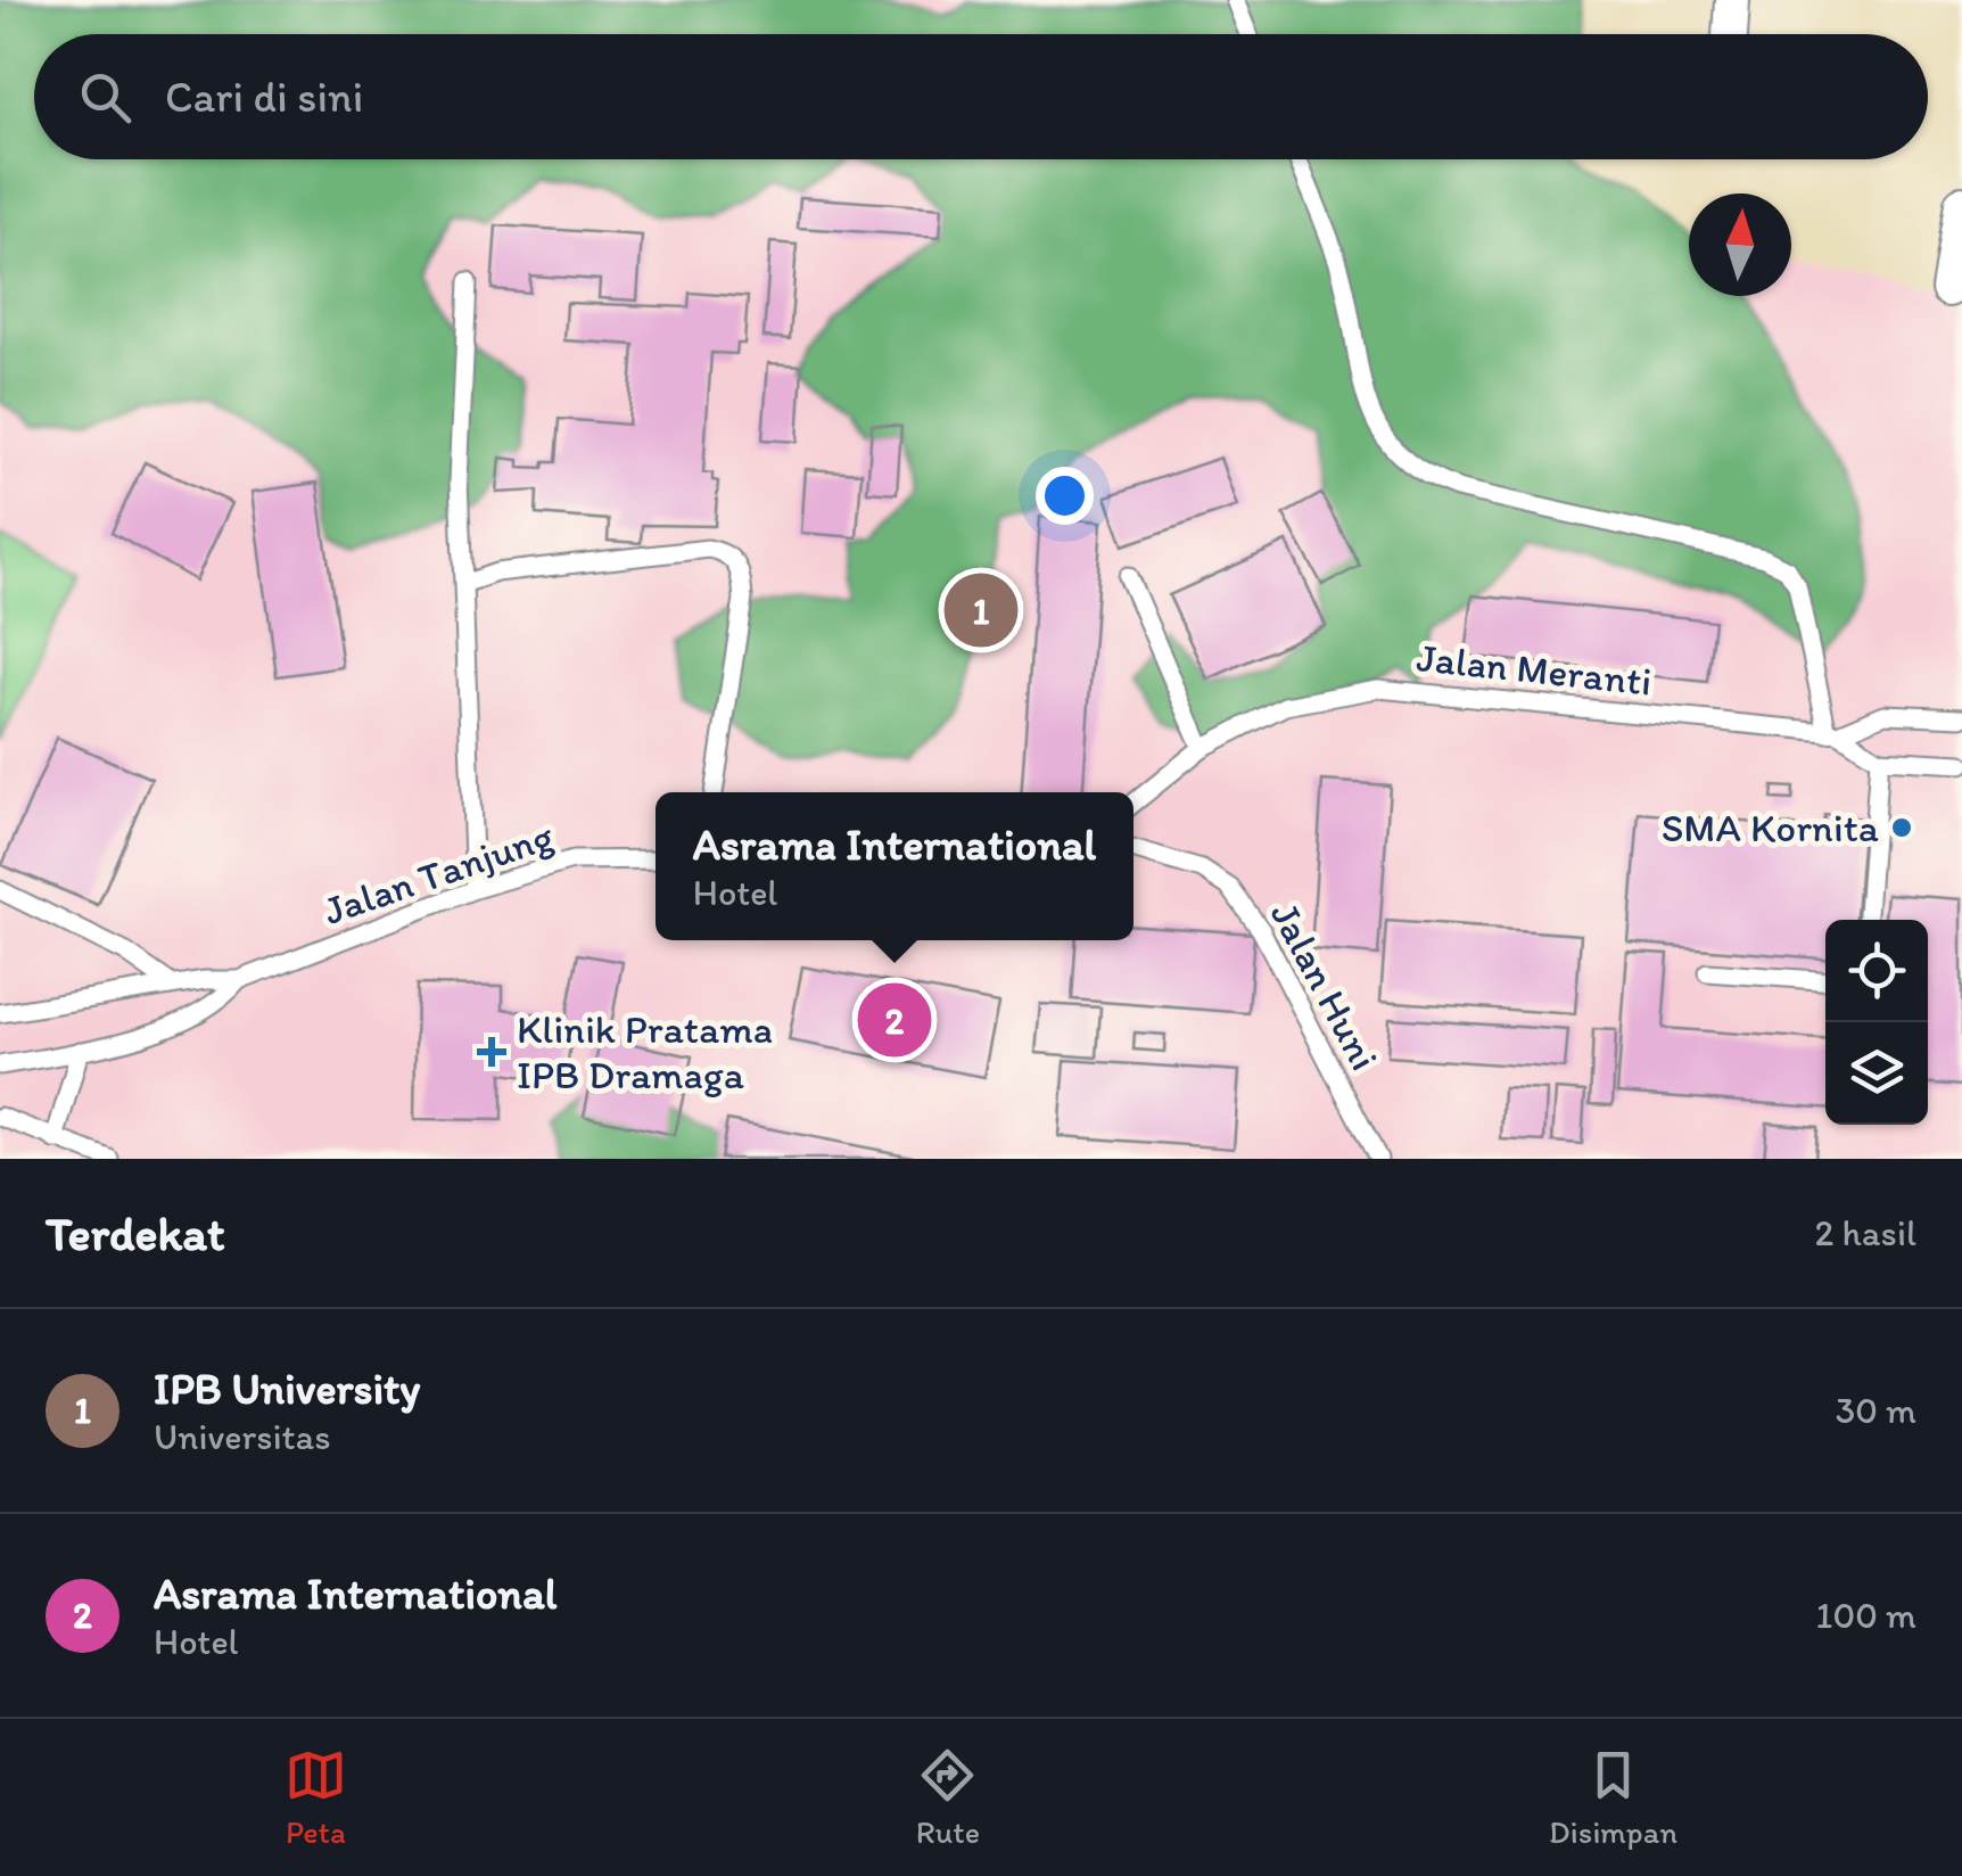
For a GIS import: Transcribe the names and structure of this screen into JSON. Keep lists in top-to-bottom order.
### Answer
{
  "streets": {
    "lane": ["Jalan Meranti", "Jalan Tanjung", "Jalan Huni"]
  },
  "places": {
    "other": ["SMA Kornita"],
    "health": ["Klinik Pratama IPB Dramaga"]
  },
  "north": "top",
  "page": {
    "search": "Cari di sini",
    "pins": ["1", "2"],
    "popup": ["Asrama International", "Hotel"],
    "heading": ["Terdekat", "2 hasil"],
    "list": [
      {
        "mark": "1",
        "name": "IPB University",
        "note": "Universitas",
        "value": "30 m"
      },
      {
        "mark": "2",
        "name": "Asrama International",
        "note": "Hotel",
        "value": "100 m"
      }
    ],
    "nav": ["Peta", "Rute", "Disimpan"]
  }
}
